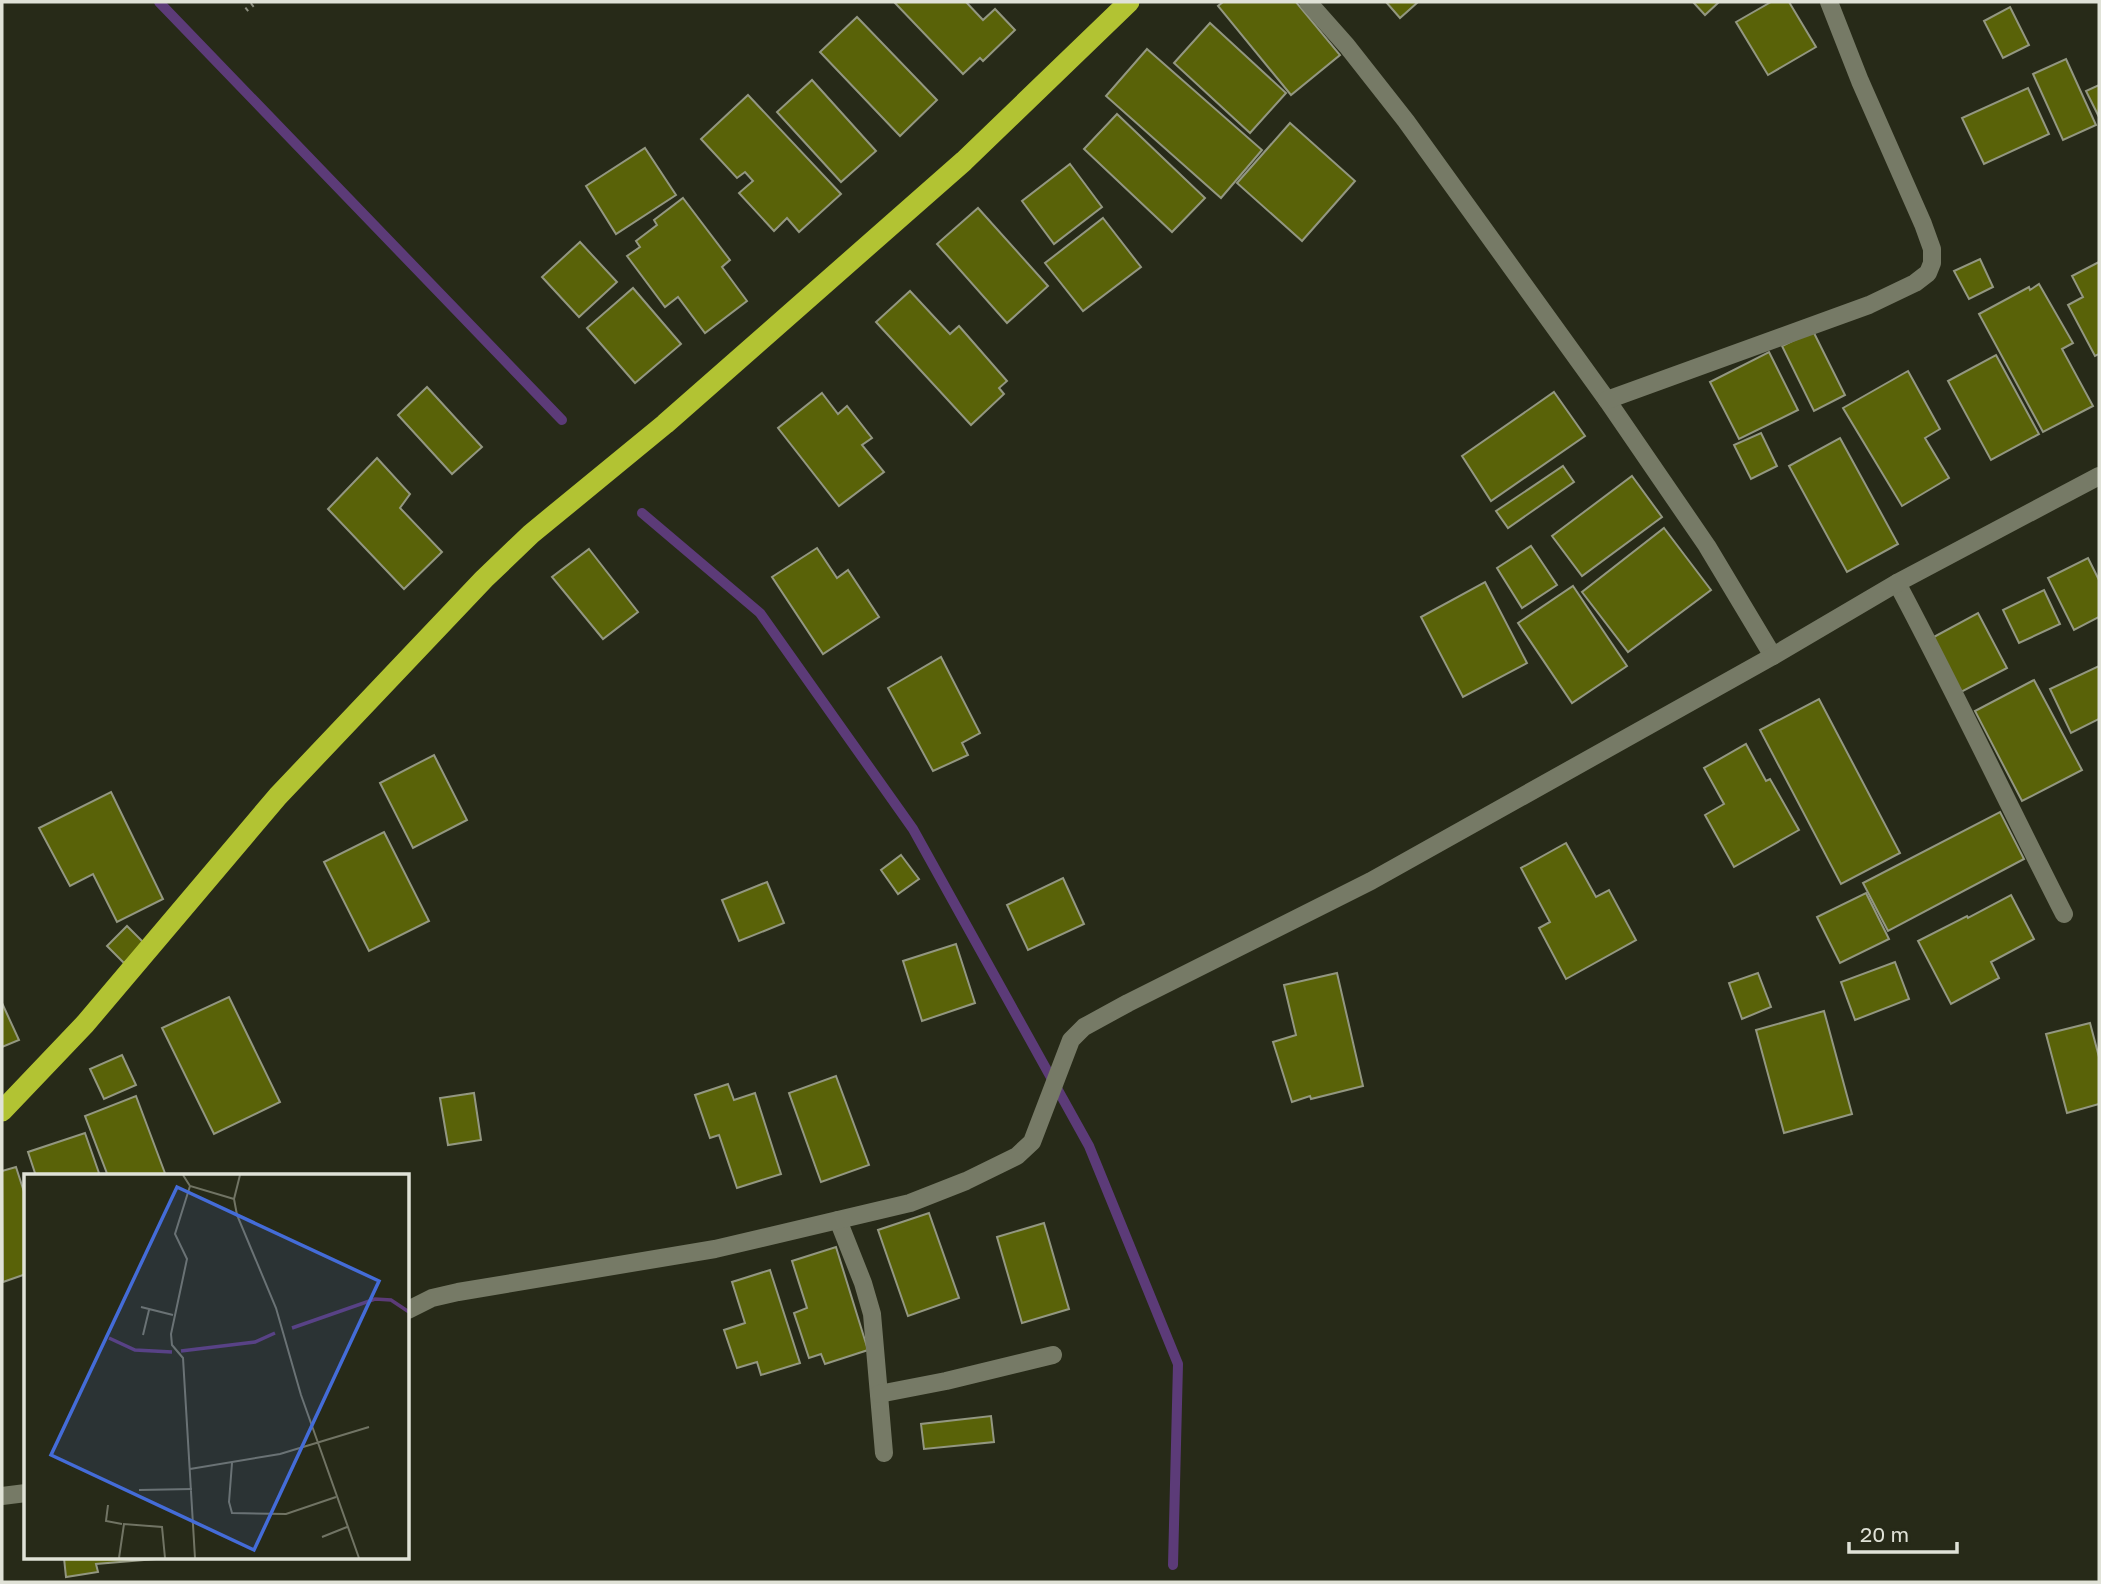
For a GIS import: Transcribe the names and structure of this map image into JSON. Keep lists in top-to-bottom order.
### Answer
{
  "scale_bar": "20 m"
}
